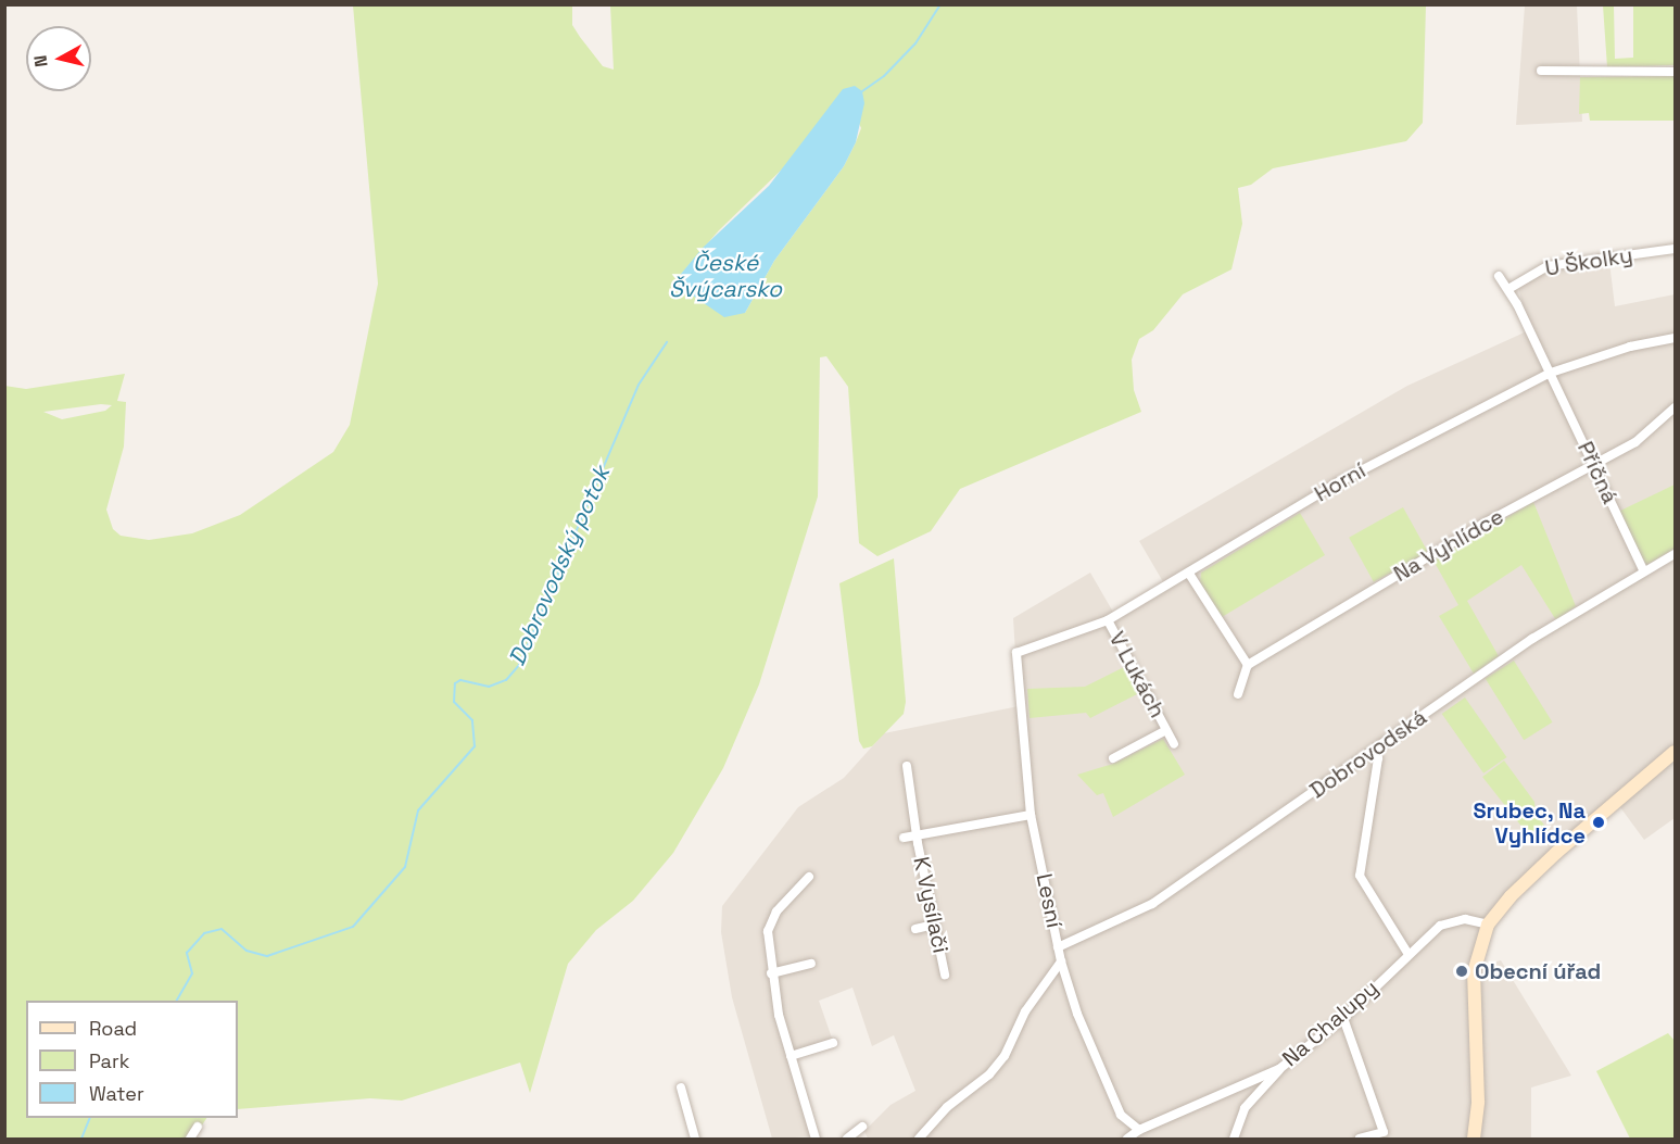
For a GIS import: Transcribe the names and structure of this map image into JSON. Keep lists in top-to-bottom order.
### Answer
{
  "streets": {
    "street": [
      "U Školky",
      "Příčná",
      "Horní",
      "Na Vyhlídce",
      "V Lukách",
      "Dobrovodská",
      "Lesní",
      "K Vysílači",
      "Na Chalupy"
    ]
  },
  "crossings": [
    ["U Školky", "Příčná"],
    ["Příčná", "Horní"],
    ["Příčná", "Na Vyhlídce"],
    ["Příčná", "Dobrovodská"],
    ["Horní", "V Lukách"],
    ["Horní", "Lesní"],
    ["Dobrovodská", "Lesní"],
    ["Lesní", "K Vysílači"],
    ["Lesní", "Na Chalupy"]
  ],
  "water": ["České Švýcarsko", "Dobrovodský potok"],
  "places": ["Srubec, Na Vyhlídce", "Obecní úřad"],
  "legend": ["Road", "Park", "Water"],
  "north": "left"
}
